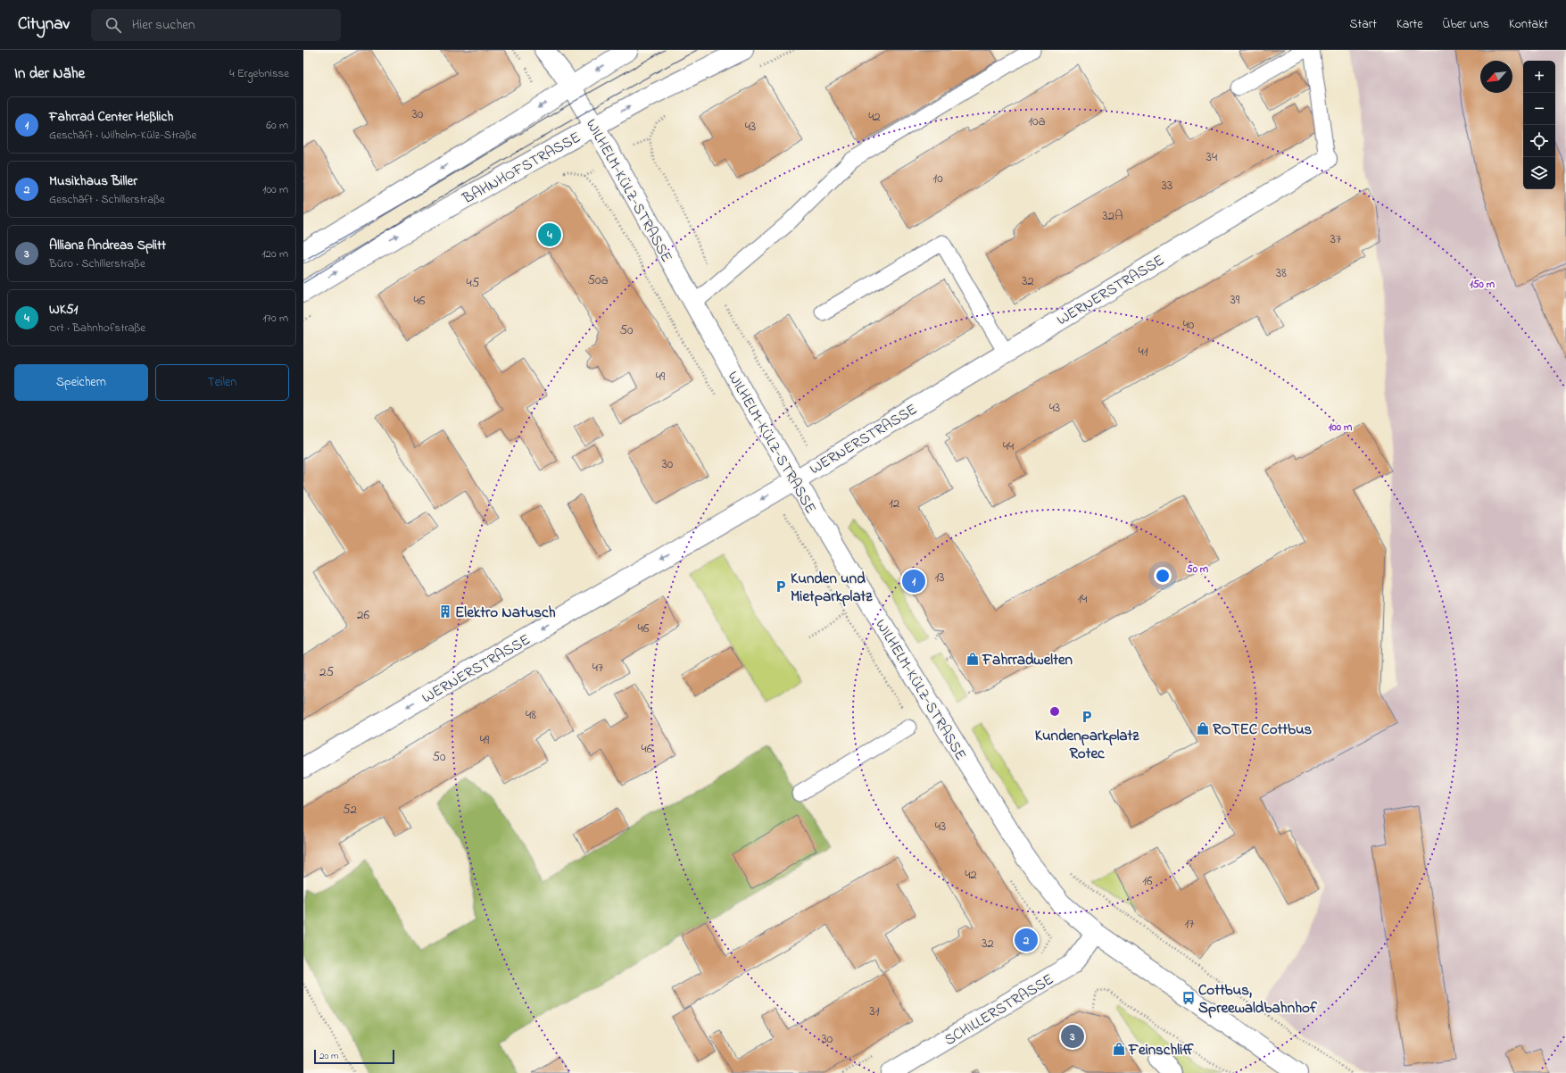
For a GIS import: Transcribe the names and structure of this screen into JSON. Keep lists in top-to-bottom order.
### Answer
{
  "streets": {
    "street": [
      "BAHNHOFSTRASSE",
      "WILHELM-KÜLZ-STRASSE",
      "WERNERSTRASSE",
      "SCHILLERSTRASSE"
    ]
  },
  "crossings": [
    ["BAHNHOFSTRASSE", "WILHELM-KÜLZ-STRASSE"],
    ["WILHELM-KÜLZ-STRASSE", "WERNERSTRASSE"],
    ["WILHELM-KÜLZ-STRASSE", "SCHILLERSTRASSE"]
  ],
  "one_way": ["WERNERSTRASSE"],
  "places": {
    "parking": ["Kunden und Mietparkplatz", "Kundenparkplatz Rotec"],
    "building": ["Elektro Natusch"],
    "shop": ["Fahrradwelten", "ROTEC Cottbus", "Feinschliff"],
    "bus stop": ["Cottbus, Spreewaldbahnhof"]
  },
  "house_numbers": [
    "30",
    "42",
    "10a",
    "43",
    "34",
    "10",
    "33",
    "32A",
    "37",
    "38",
    "50a",
    "32",
    "45",
    "39",
    "46",
    "40",
    "50",
    "41",
    "49",
    "43",
    "44",
    "30",
    "12",
    "13",
    "14",
    "26",
    "46",
    "47",
    "25",
    "48",
    "49",
    "46",
    "50",
    "52",
    "43",
    "42",
    "16",
    "17",
    "32",
    "31",
    "30"
  ],
  "scale_bar": "20 m",
  "north": "bottom left",
  "page": {
    "header": "Citynav",
    "search": "Hier suchen",
    "nav": [
      "Start",
      "Karte",
      "Über uns",
      "Kontakt"
    ],
    "heading": ["In der Nähe", "4 Ergebnisse"],
    "map_buttons": ["+", "−"],
    "list": [
      {
        "mark": "1",
        "name": "Fahrrad Center Heßlich",
        "note": "Geschäft · Wilhelm-Külz-Straße",
        "value": "60 m"
      },
      {
        "mark": "2",
        "name": "Musikhaus Biller",
        "note": "Geschäft · Schillerstraße",
        "value": "100 m"
      },
      {
        "mark": "3",
        "name": "Allianz Andreas Splitt",
        "note": "Büro · Schillerstraße",
        "value": "120 m"
      },
      {
        "mark": "4",
        "name": "WK51",
        "note": "Ort · Bahnhofstraße",
        "value": "170 m"
      }
    ],
    "pins": [
      "4",
      "1",
      "2",
      "3"
    ],
    "buttons": ["Speichern", "Teilen"],
    "scale": "20 m"
  },
  "rings": ["150 m", "100 m", "50 m"]
}
